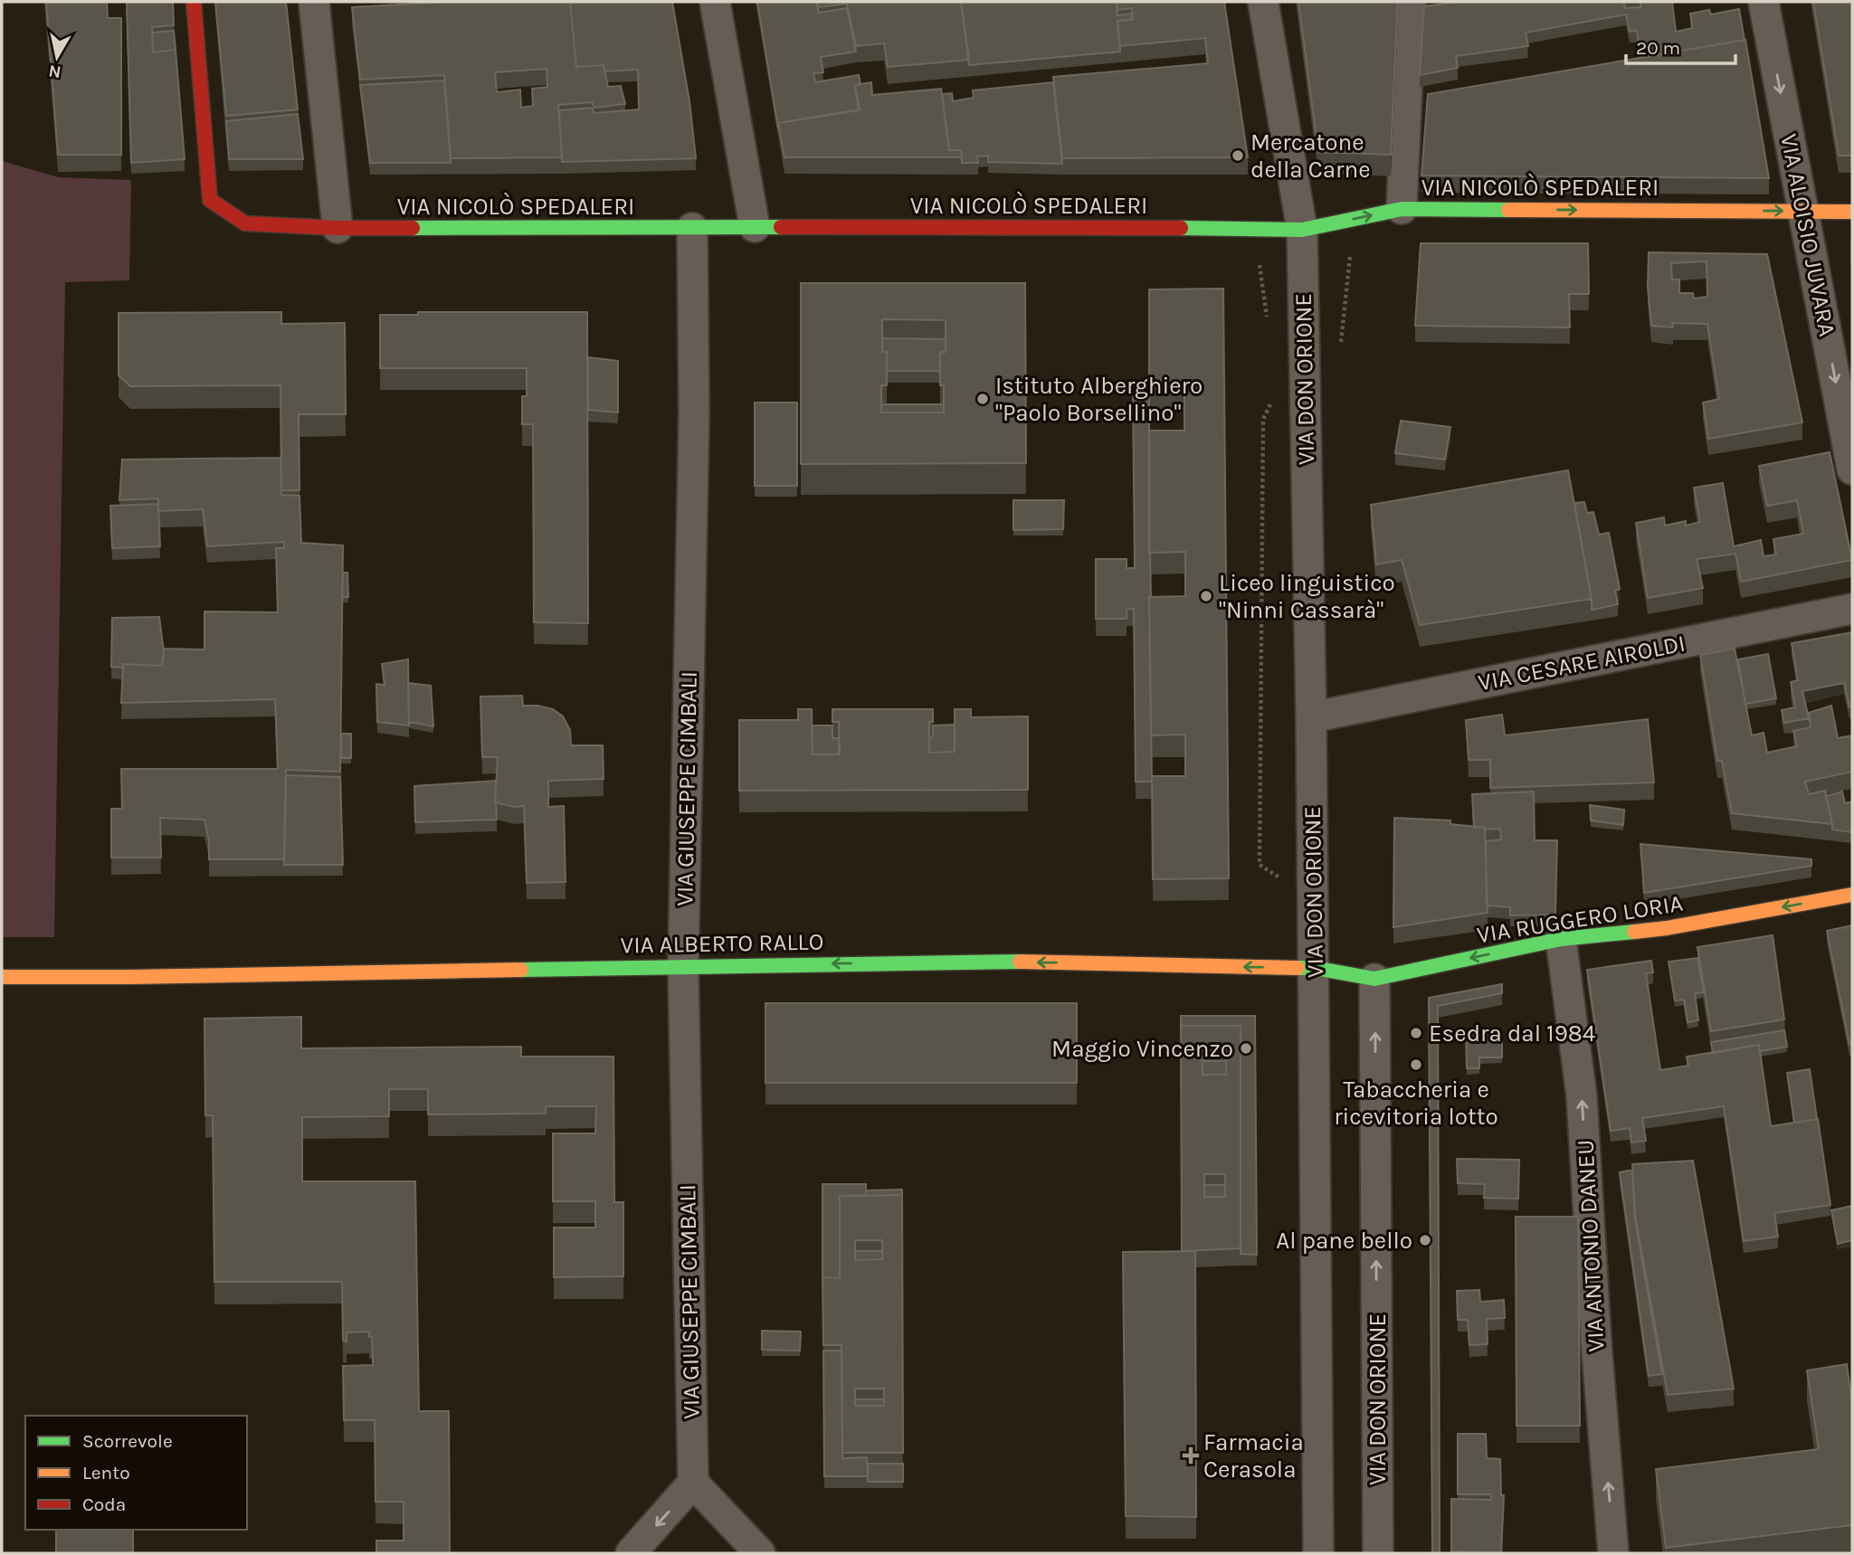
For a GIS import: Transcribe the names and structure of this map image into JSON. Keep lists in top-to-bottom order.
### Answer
{
  "streets": {
    "street": [
      "VIA NICOLÒ SPEDALERI",
      "VIA ALOISIO JUVARA",
      "VIA DON ORIONE",
      "VIA CESARE AIROLDI",
      "VIA GIUSEPPE CIMBALI",
      "VIA RUGGERO LORIA",
      "VIA ALBERTO RALLO",
      "VIA ANTONIO DANEU"
    ]
  },
  "crossings": [
    ["VIA NICOLÒ SPEDALERI", "VIA ALOISIO JUVARA"],
    ["VIA NICOLÒ SPEDALERI", "VIA DON ORIONE"],
    ["VIA NICOLÒ SPEDALERI", "VIA GIUSEPPE CIMBALI"],
    ["VIA DON ORIONE", "VIA CESARE AIROLDI"],
    ["VIA DON ORIONE", "VIA RUGGERO LORIA"],
    ["VIA DON ORIONE", "VIA ALBERTO RALLO"],
    ["VIA GIUSEPPE CIMBALI", "VIA ALBERTO RALLO"],
    ["VIA RUGGERO LORIA", "VIA ALBERTO RALLO"],
    ["VIA RUGGERO LORIA", "VIA ANTONIO DANEU"]
  ],
  "one_way": [
    "VIA ALOISIO JUVARA",
    "VIA RUGGERO LORIA",
    "VIA ALBERTO RALLO",
    "VIA ANTONIO DANEU"
  ],
  "places": {
    "other": [
      "Mercatone della Carne",
      "Istituto Alberghiero \"Paolo Borsellino\"",
      "Liceo linguistico \"Ninni Cassarà\"",
      "Esedra dal 1984",
      "Maggio Vincenzo",
      "Tabaccheria e ricevitoria lotto",
      "Al pane bello"
    ],
    "health": ["Farmacia Cerasola"]
  },
  "legend": ["Scorrevole", "Lento", "Coda"],
  "scale_bar": "20 m",
  "north": "bottom"
}
